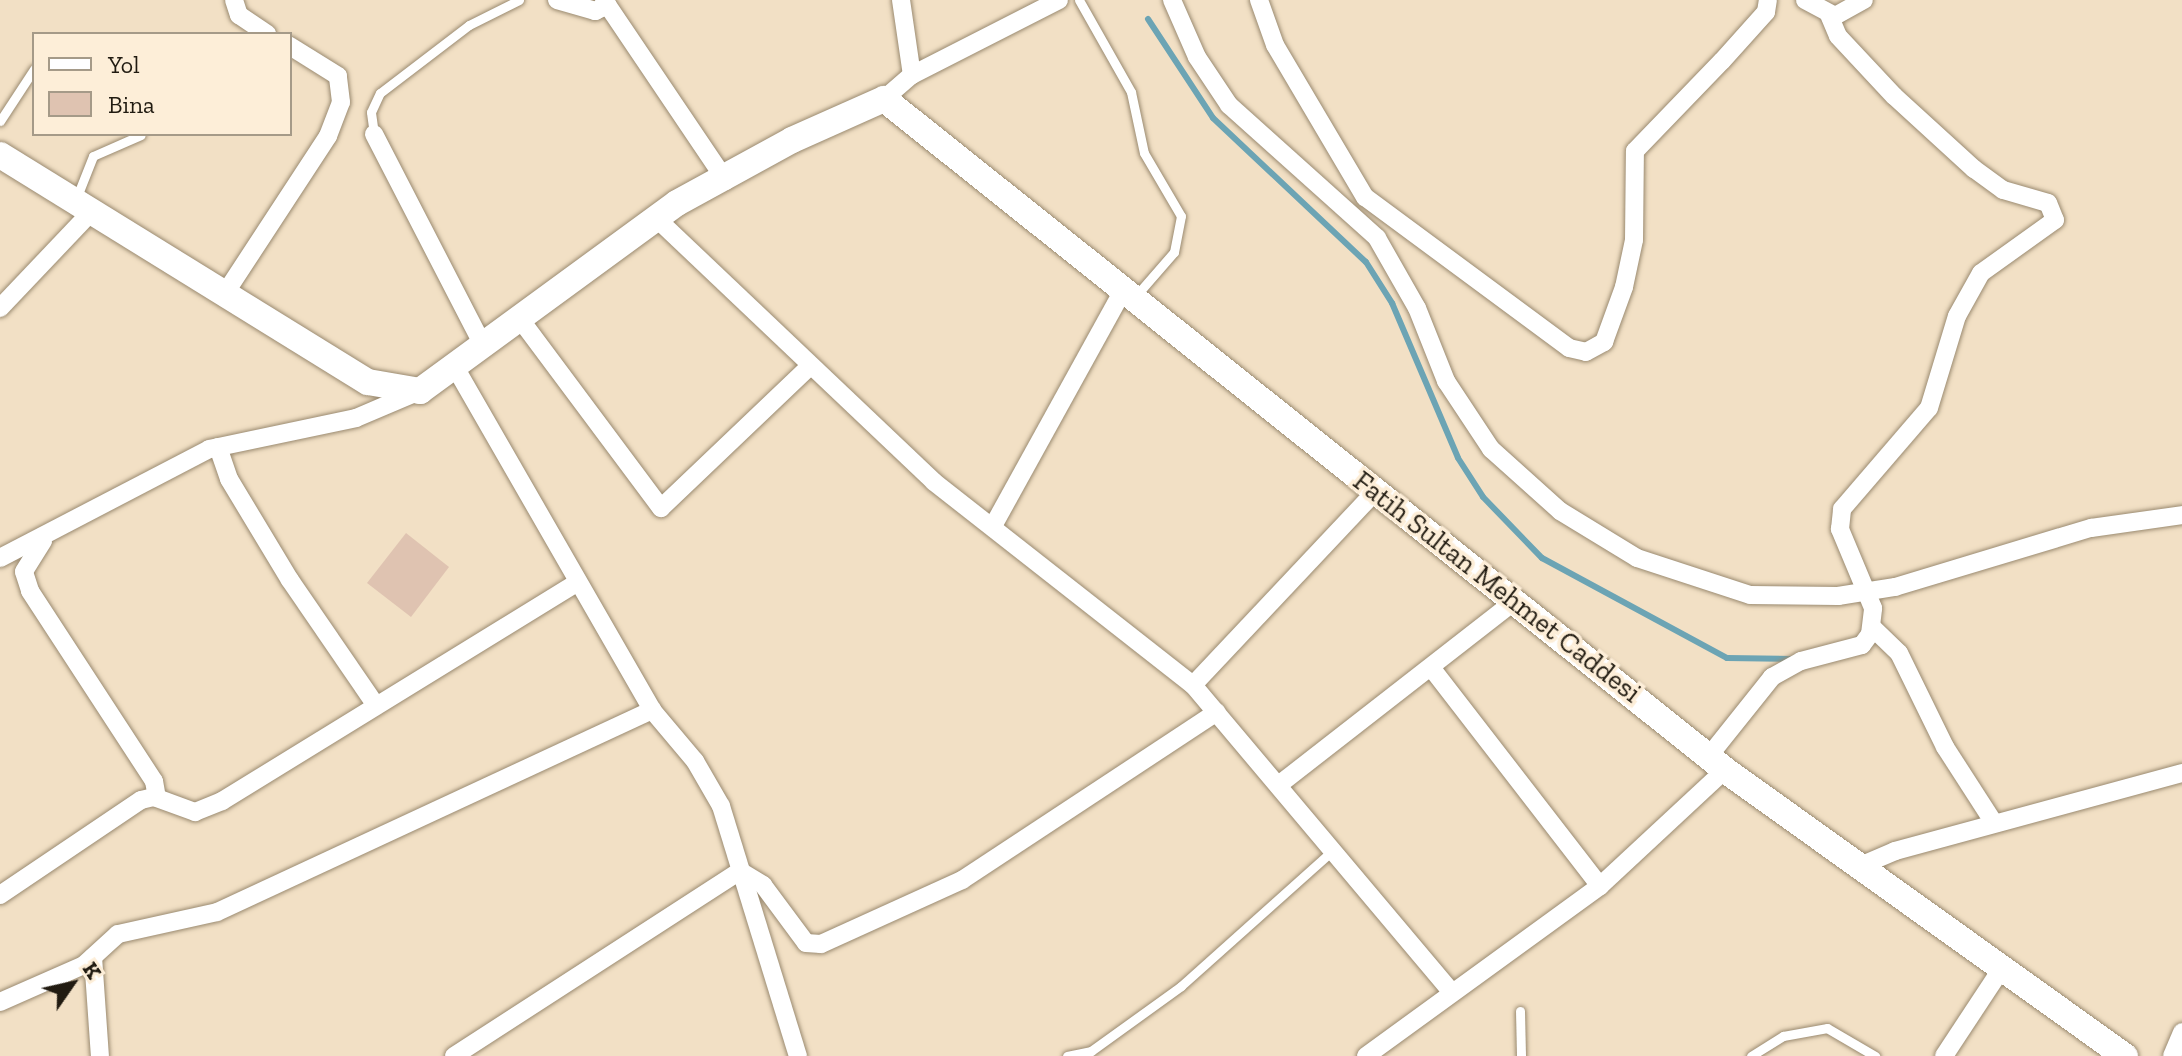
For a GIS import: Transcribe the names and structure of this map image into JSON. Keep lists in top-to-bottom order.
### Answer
{
  "streets": {
    "street": ["Fatih Sultan Mehmet Caddesi"]
  },
  "legend": ["Yol", "Bina"],
  "north": "top right"
}
